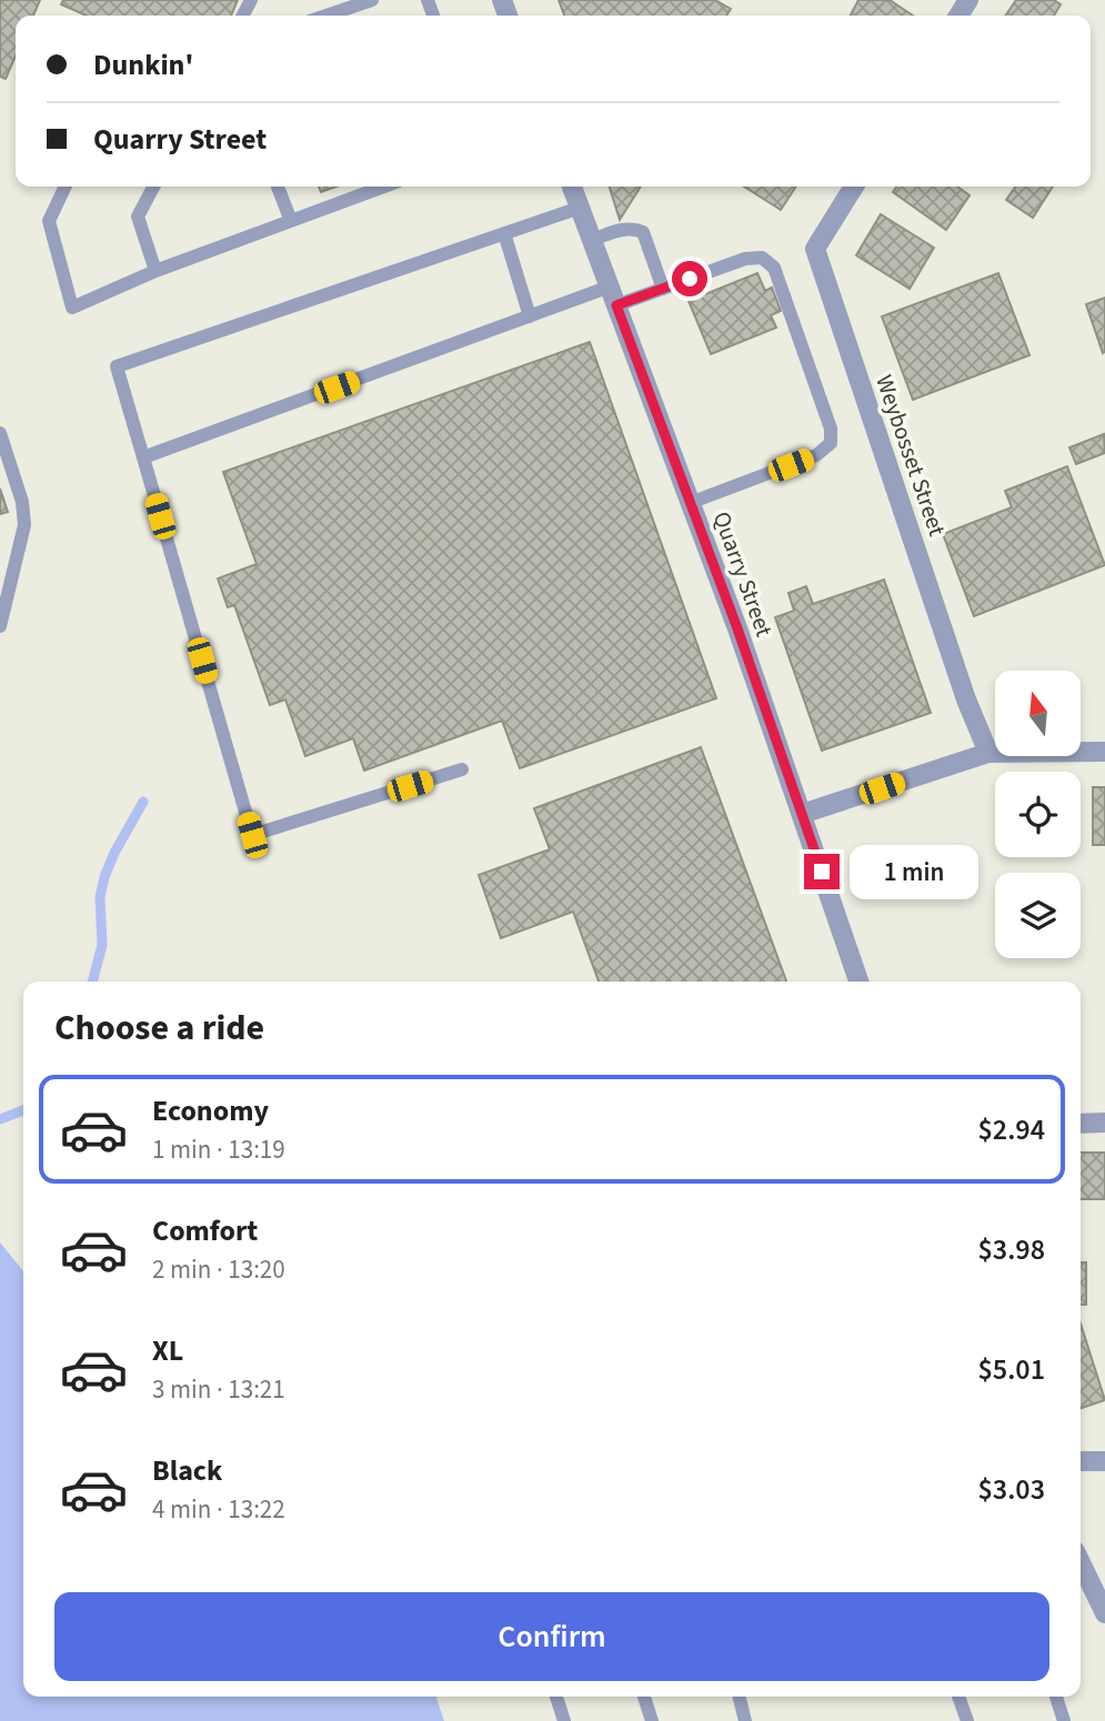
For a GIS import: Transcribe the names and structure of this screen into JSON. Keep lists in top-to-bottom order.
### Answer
{
  "streets": {
    "street": ["Weybosset Street", "Quarry Street"]
  },
  "north": "top",
  "page": {
    "banner": ["Dunkin'", "Quarry Street"],
    "bubble": "1 min",
    "heading": "Choose a ride",
    "list": [
      {
        "name": "Economy",
        "note": "1 min · 13:19",
        "value": "$2.94"
      },
      {
        "name": "Comfort",
        "note": "2 min · 13:20",
        "value": "$3.98"
      },
      {
        "name": "XL",
        "note": "3 min · 13:21",
        "value": "$5.01"
      },
      {
        "name": "Black",
        "note": "4 min · 13:22",
        "value": "$3.03"
      }
    ],
    "buttons": "Confirm"
  }
}
